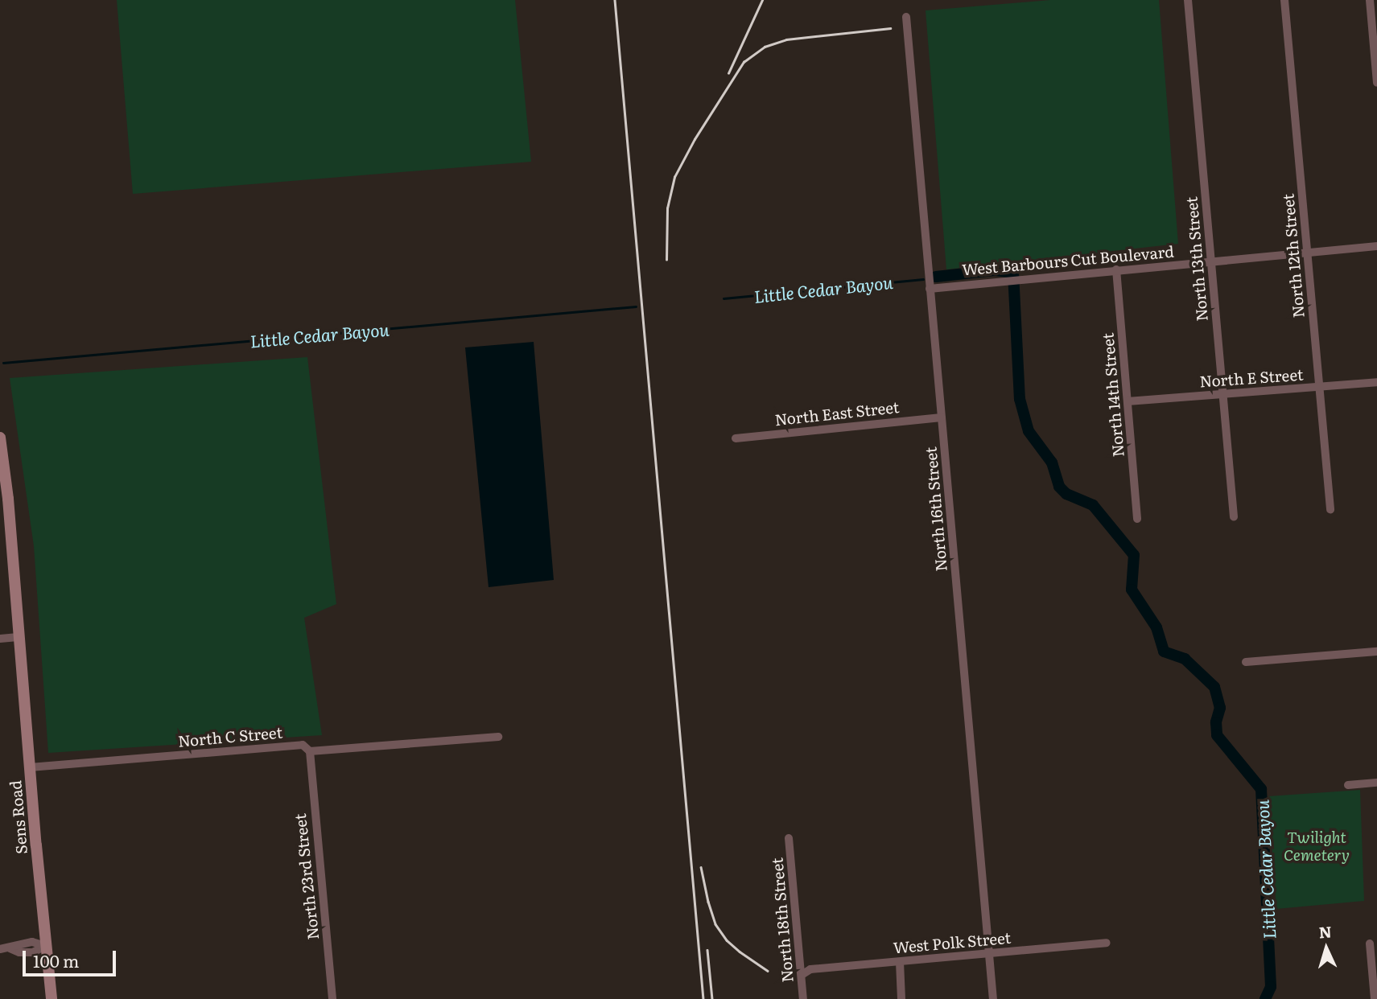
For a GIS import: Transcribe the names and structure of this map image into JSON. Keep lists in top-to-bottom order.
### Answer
{
  "streets": {
    "main road": ["Sens Road"],
    "street": [
      "North 12th Street",
      "North 13th Street",
      "West Barbours Cut Boulevard",
      "North E Street",
      "North 14th Street",
      "North East Street",
      "North 16th Street",
      "North C Street",
      "North 23rd Street",
      "North 18th Street",
      "West Polk Street"
    ]
  },
  "crossings": [
    ["North 12th Street", "West Barbours Cut Boulevard"],
    ["North 12th Street", "North E Street"],
    ["North 13th Street", "West Barbours Cut Boulevard"],
    ["North 13th Street", "North E Street"],
    ["West Barbours Cut Boulevard", "North 14th Street"],
    ["West Barbours Cut Boulevard", "North 16th Street"],
    ["North E Street", "North 14th Street"],
    ["North East Street", "North 16th Street"],
    ["North 16th Street", "West Polk Street"],
    ["North C Street", "Sens Road"],
    ["North C Street", "North 23rd Street"],
    ["North 18th Street", "West Polk Street"]
  ],
  "water": ["Little Cedar Bayou"],
  "parks": ["Twilight Cemetery"],
  "scale_bar": "100 m",
  "north": "top"
}
